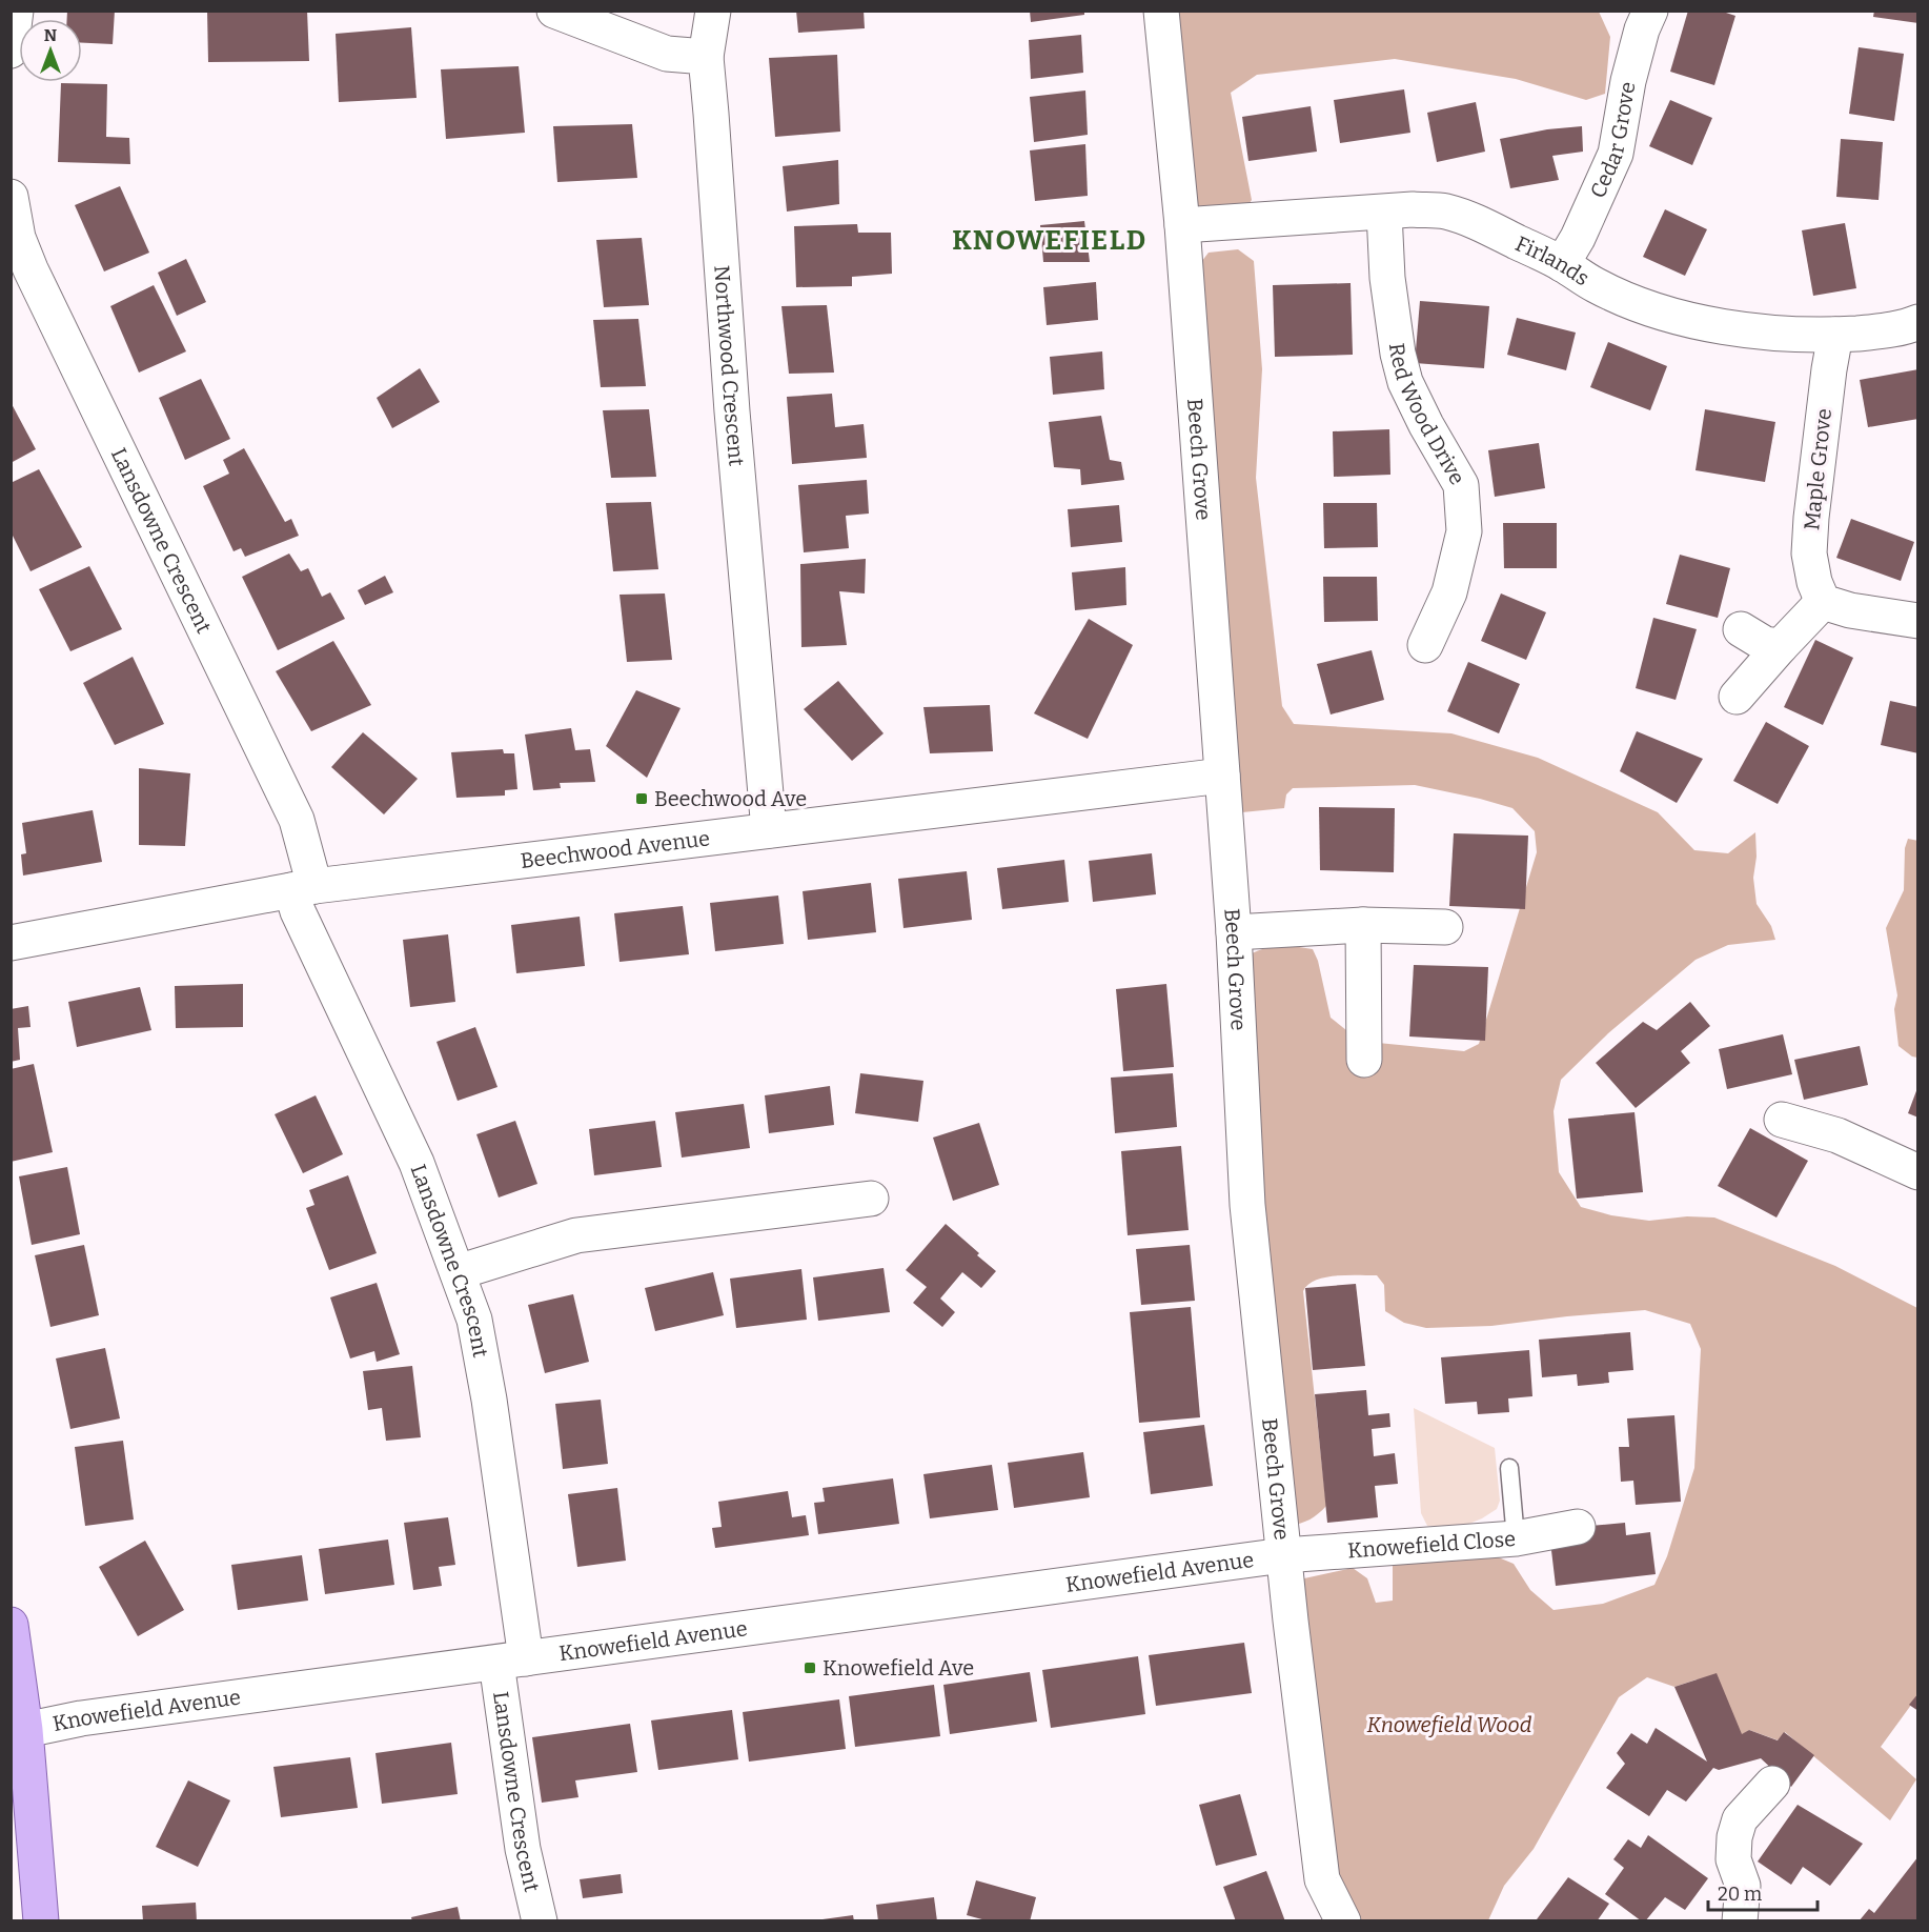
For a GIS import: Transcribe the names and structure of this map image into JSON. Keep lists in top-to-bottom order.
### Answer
{
  "streets": {
    "street": [
      "Cedar Grove",
      "Firlands",
      "Northwood Crescent",
      "Red Wood Drive",
      "Beech Grove",
      "Maple Grove",
      "Lansdowne Crescent",
      "Beechwood Avenue",
      "Knowefield Close",
      "Knowefield Avenue"
    ]
  },
  "crossings": [
    ["Cedar Grove", "Firlands"],
    ["Firlands", "Red Wood Drive"],
    ["Firlands", "Beech Grove"],
    ["Firlands", "Maple Grove"],
    ["Northwood Crescent", "Beechwood Avenue"],
    ["Beech Grove", "Beechwood Avenue"],
    ["Beech Grove", "Knowefield Close"],
    ["Beech Grove", "Knowefield Avenue"],
    ["Lansdowne Crescent", "Beechwood Avenue"],
    ["Lansdowne Crescent", "Knowefield Avenue"],
    ["Knowefield Close", "Knowefield Avenue"]
  ],
  "districts": ["KNOWEFIELD"],
  "parks": ["Knowefield Wood"],
  "places": {
    "transit": ["Beechwood Ave", "Knowefield Ave"]
  },
  "scale_bar": "20 m",
  "north": "top"
}
